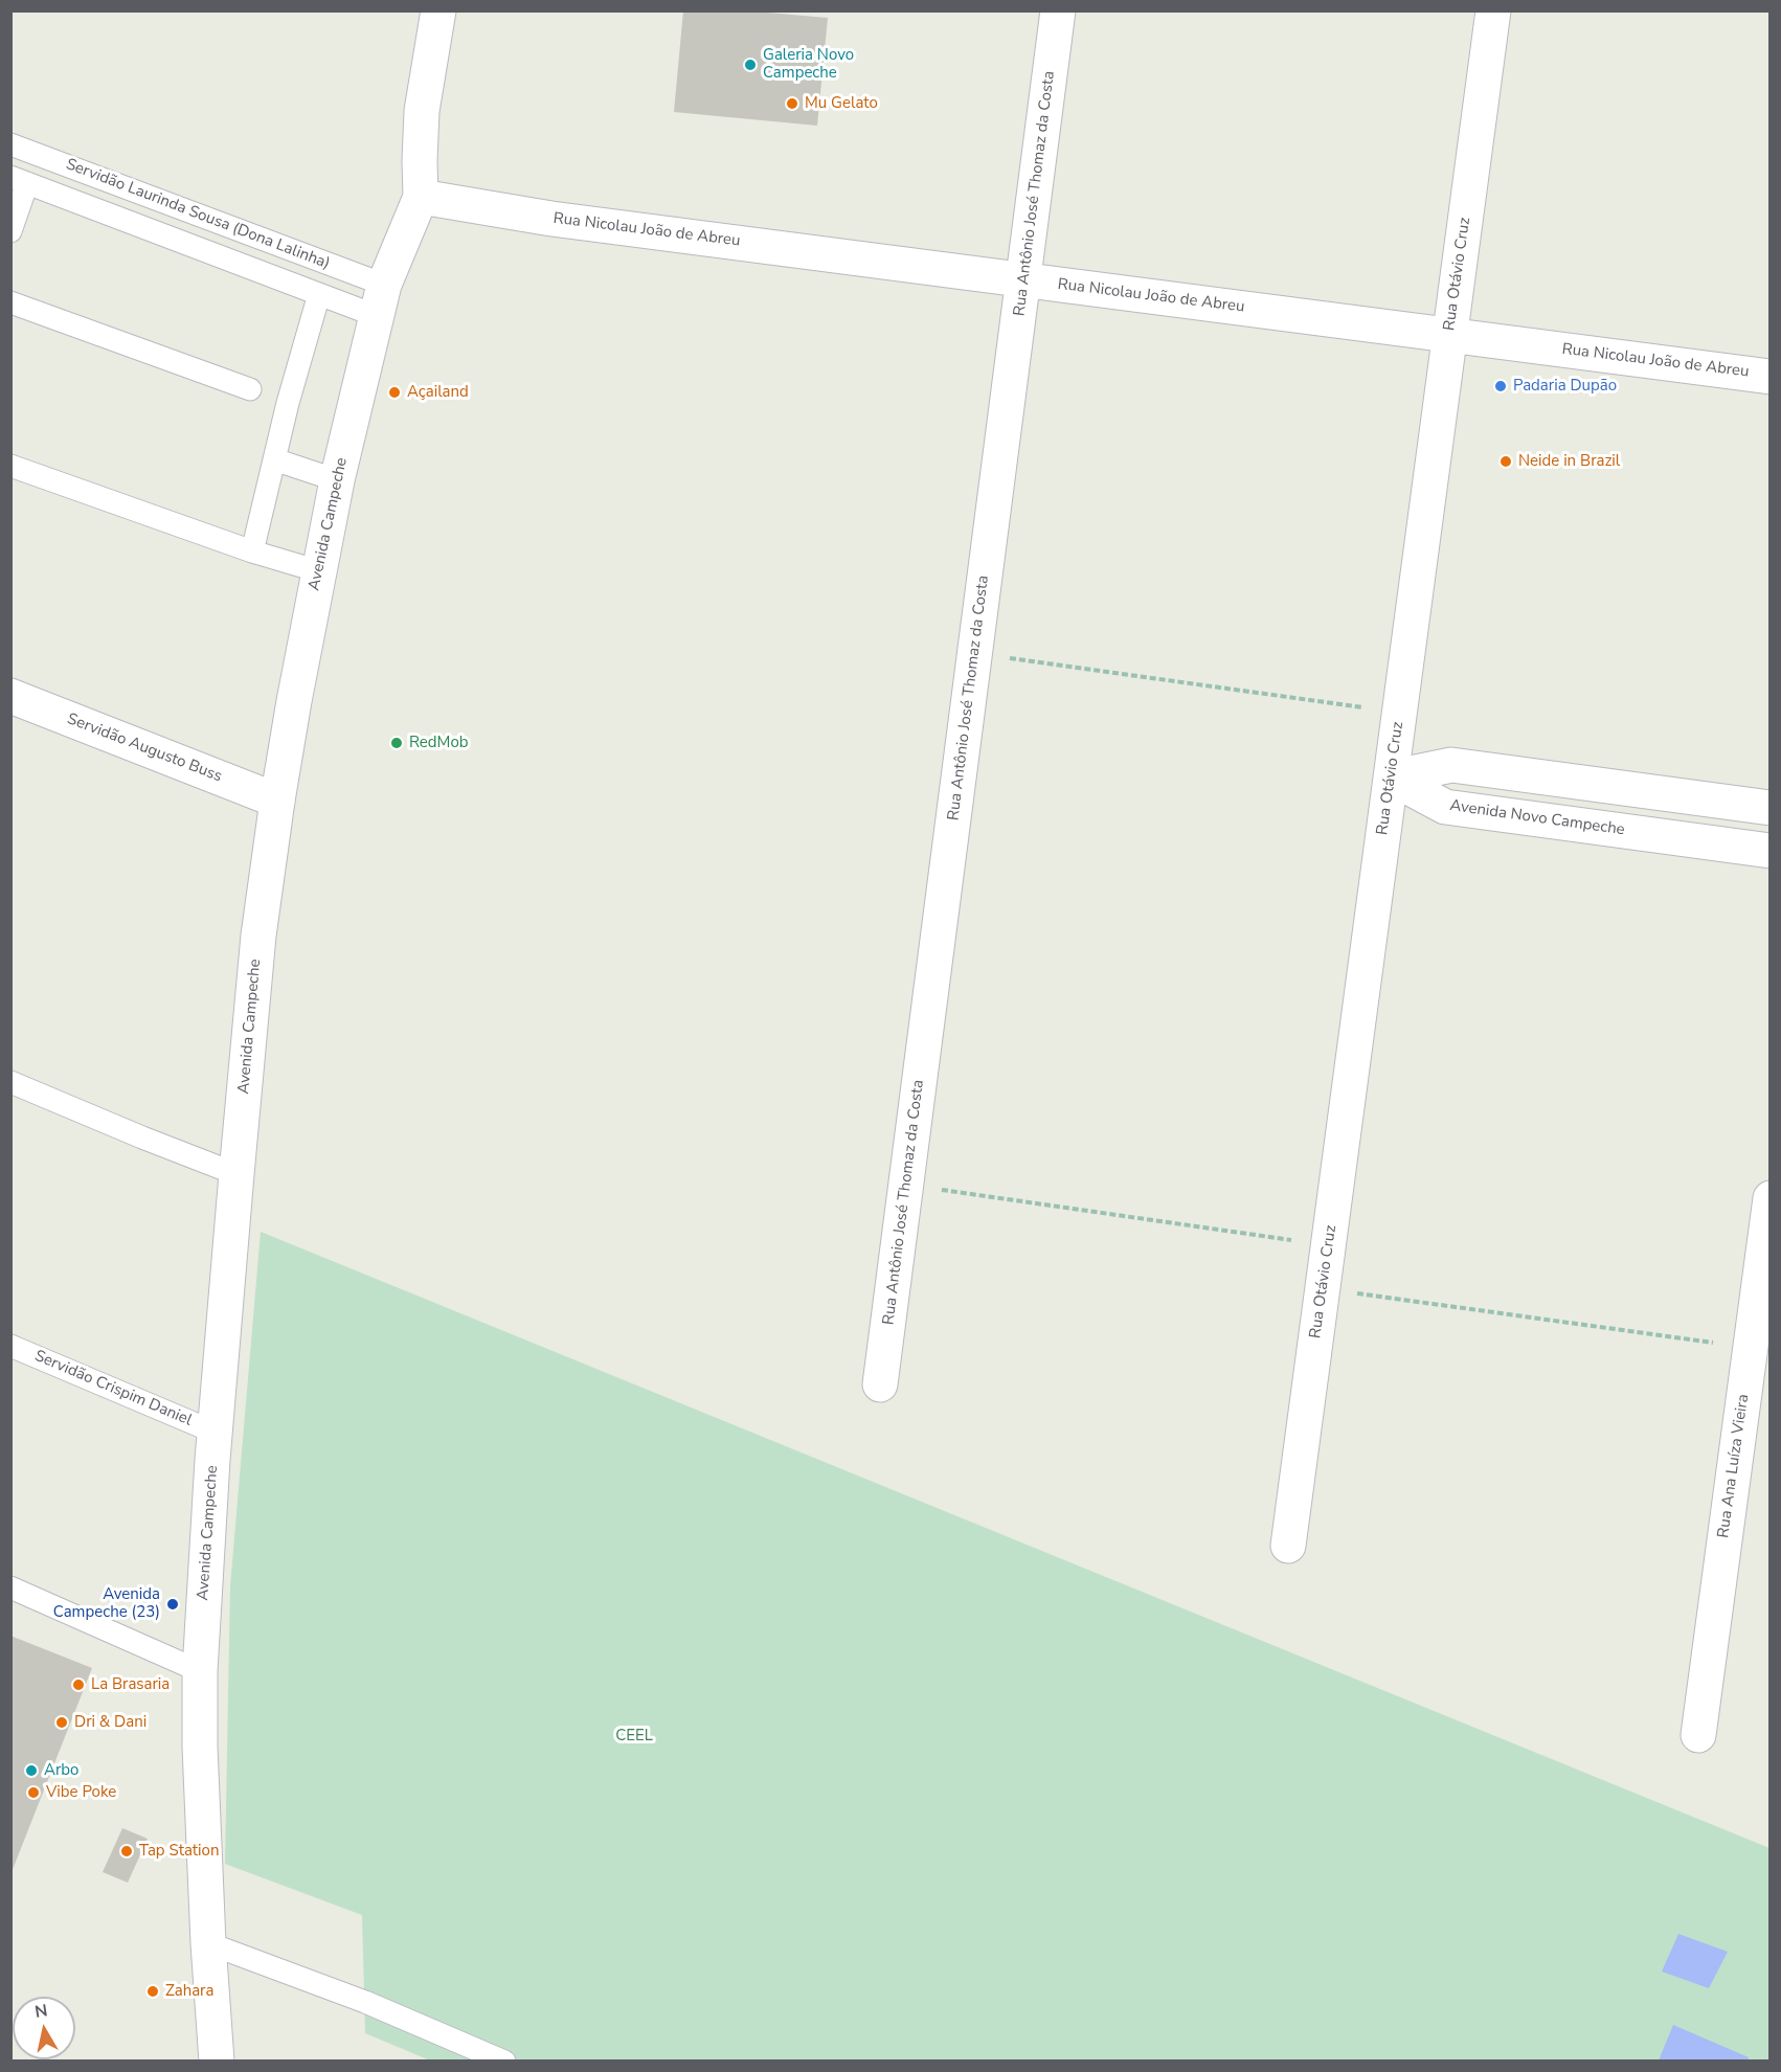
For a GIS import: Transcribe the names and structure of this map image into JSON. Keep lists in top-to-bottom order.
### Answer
{
  "streets": {
    "street": [
      "Rua Antônio José Thomaz da Costa",
      "Rua Nicolau João de Abreu",
      "Rua Otávio Cruz",
      "Avenida Campeche",
      "Servidão Augusto Buss",
      "Avenida Novo Campeche",
      "Rua Ana Luíza Vieira"
    ],
    "lane": ["Servidão Laurinda Sousa (Dona Lalinha)", "Servidão Crispim Daniel"]
  },
  "crossings": [
    ["Rua Antônio José Thomaz da Costa", "Rua Nicolau João de Abreu"],
    ["Servidão Laurinda Sousa (Dona Lalinha)", "Avenida Campeche"],
    ["Rua Nicolau João de Abreu", "Rua Otávio Cruz"],
    ["Rua Nicolau João de Abreu", "Avenida Campeche"],
    ["Rua Otávio Cruz", "Avenida Novo Campeche"],
    ["Avenida Campeche", "Servidão Augusto Buss"],
    ["Avenida Campeche", "Servidão Crispim Daniel"]
  ],
  "parks": ["CEEL"],
  "places": [
    "Galeria Novo Campeche",
    "Mu Gelato",
    "Padaria Dupão",
    "Açailand",
    "Neide in Brazil",
    "RedMob",
    "Avenida Campeche (23)",
    "La Brasaria",
    "Dri & Dani",
    "Arbo",
    "Vibe Poke",
    "Tap Station",
    "Zahara"
  ],
  "north": "top"
}
